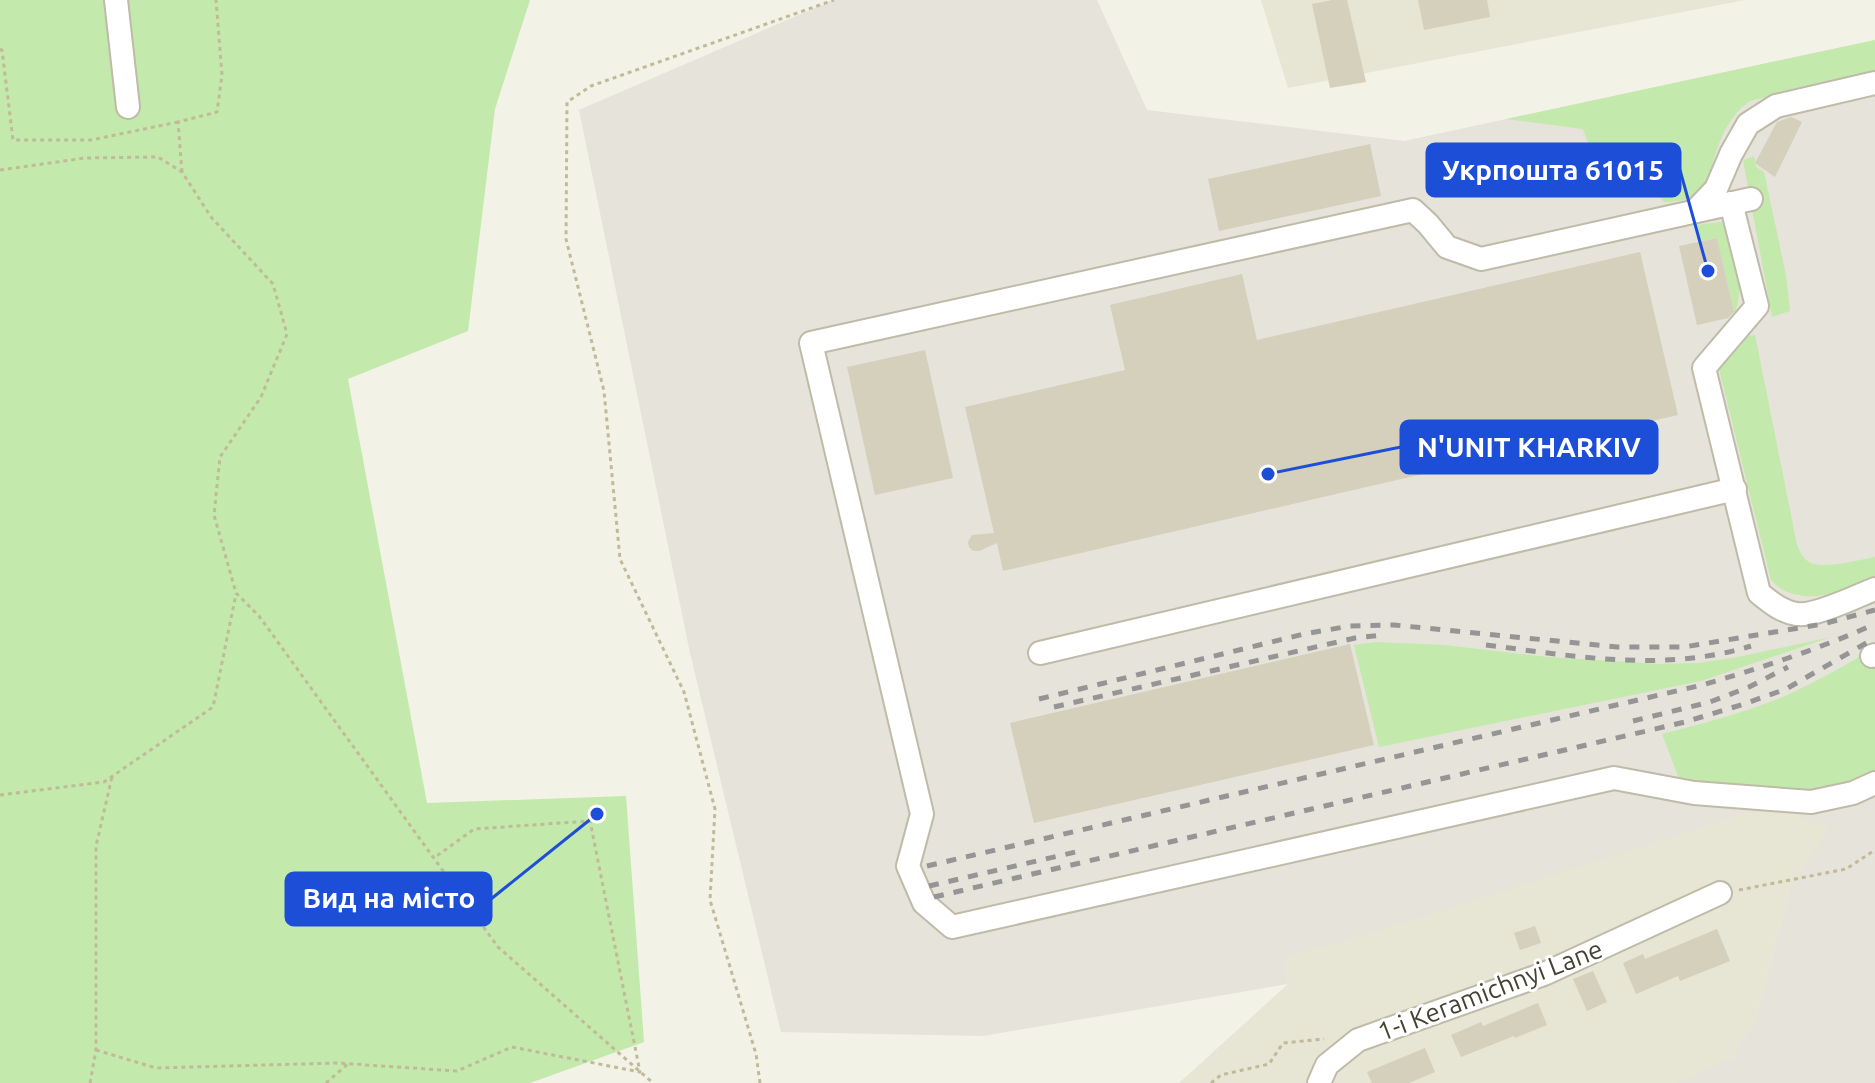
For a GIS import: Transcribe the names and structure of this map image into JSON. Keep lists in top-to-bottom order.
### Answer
{
  "streets": {
    "street": ["1-i Keramichnyi Lane"]
  },
  "places": ["Укрпошта 61015", "N'UNIT KHARKIV", "Вид на місто"]
}
